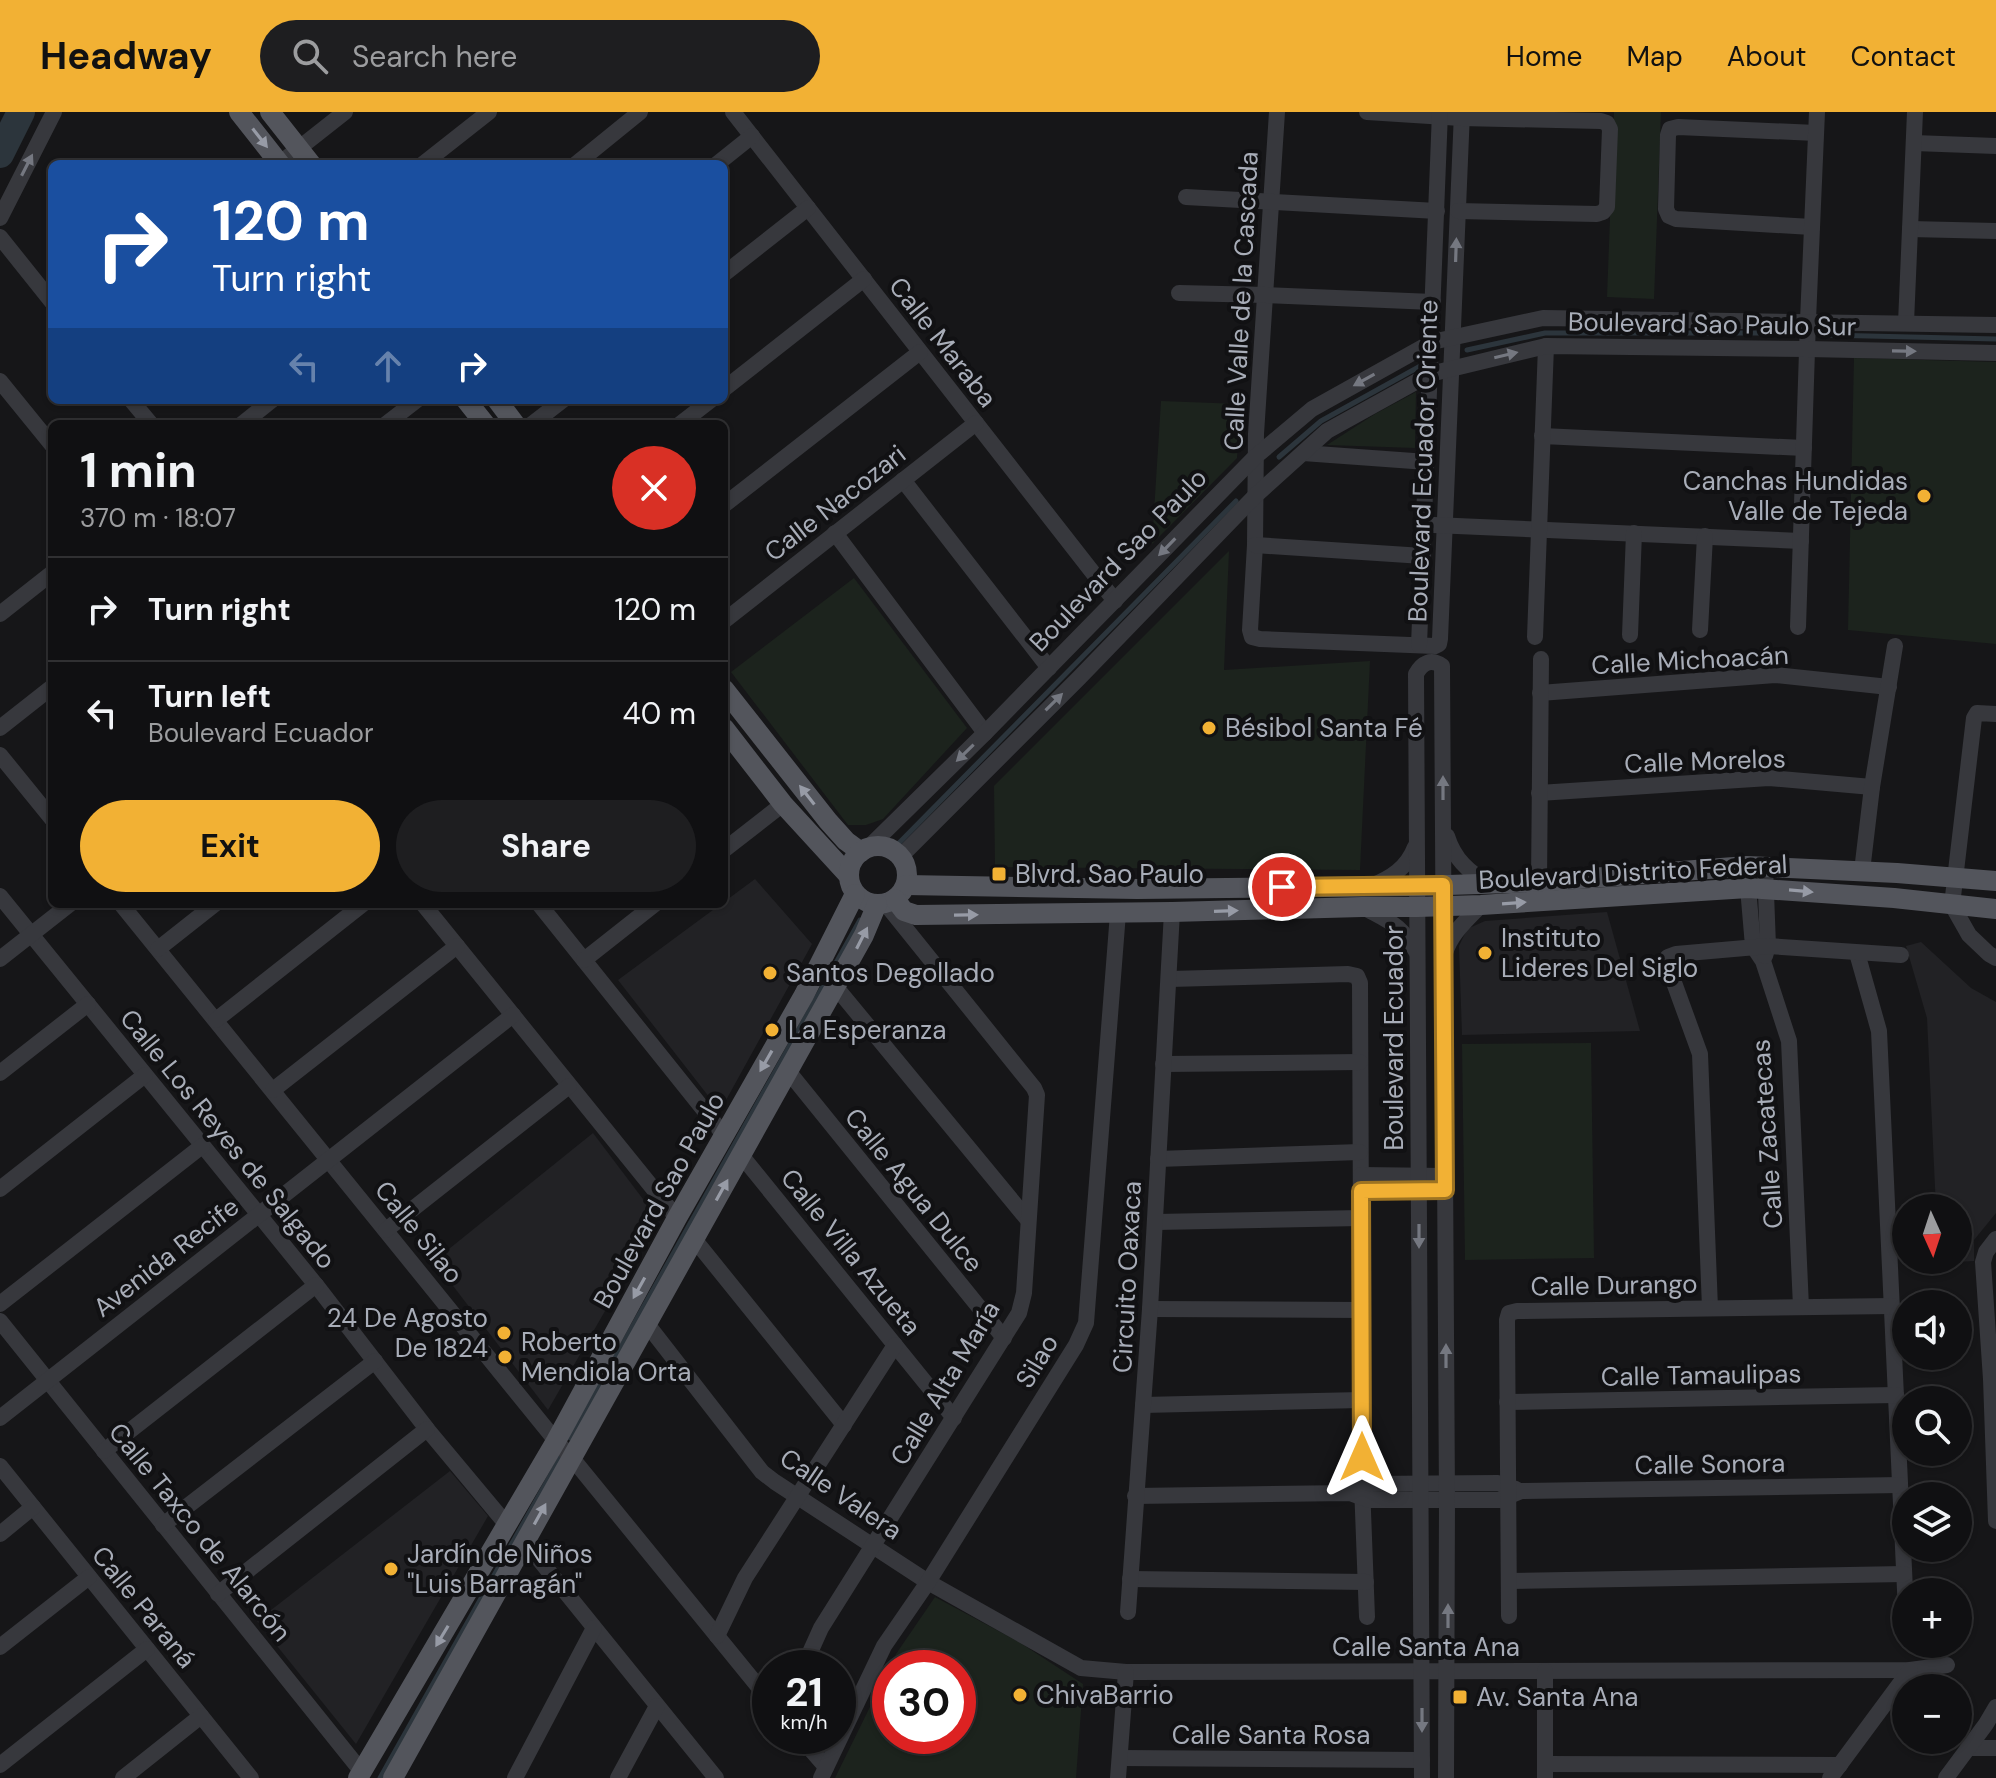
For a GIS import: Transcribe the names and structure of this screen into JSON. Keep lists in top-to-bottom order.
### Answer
{
  "streets": {
    "main road": ["Boulevard Sao Paulo", "Boulevard Distrito Federal"],
    "street": [
      "Calle Valle de la Cascada",
      "Boulevard Sao Paulo Sur",
      "Calle Maraba",
      "Boulevard Ecuador Oriente",
      "Calle Nacozari",
      "Calle Michoacán",
      "Calle Morelos",
      "Boulevard Ecuador",
      "Calle Zacatecas",
      "Calle Los Reyes de Salgado",
      "Calle Agua Dulce",
      "Calle Silao",
      "Calle Villa Azueta",
      "Avenida Recife",
      "Circuito Oaxaca",
      "Calle Durango",
      "Silao",
      "Calle Tamaulipas",
      "Calle Alta María",
      "Calle Sonora",
      "Calle Valera",
      "Calle Taxco de Alarcón",
      "Calle Paraná",
      "Calle Santa Ana",
      "Calle Santa Rosa"
    ]
  },
  "crossings": [
    ["Calle Valle de la Cascada", "Boulevard Ecuador Oriente"],
    ["Calle Valle de la Cascada", "Boulevard Sao Paulo"],
    ["Boulevard Sao Paulo Sur", "Boulevard Ecuador Oriente"],
    ["Boulevard Sao Paulo Sur", "Boulevard Sao Paulo"],
    ["Calle Maraba", "Calle Nacozari"],
    ["Calle Maraba", "Boulevard Sao Paulo"],
    ["Boulevard Ecuador Oriente", "Boulevard Sao Paulo"],
    ["Boulevard Sao Paulo", "Boulevard Distrito Federal"],
    ["Boulevard Sao Paulo", "Calle Los Reyes de Salgado"],
    ["Boulevard Sao Paulo", "Calle Agua Dulce"],
    ["Boulevard Sao Paulo", "Calle Silao"],
    ["Boulevard Sao Paulo", "Calle Villa Azueta"],
    ["Boulevard Sao Paulo", "Calle Alta María"],
    ["Boulevard Sao Paulo", "Calle Valera"],
    ["Boulevard Sao Paulo", "Calle Taxco de Alarcón"],
    ["Boulevard Distrito Federal", "Boulevard Ecuador"],
    ["Boulevard Distrito Federal", "Calle Zacatecas"],
    ["Boulevard Distrito Federal", "Circuito Oaxaca"],
    ["Boulevard Distrito Federal", "Silao"],
    ["Boulevard Distrito Federal", "Calle Alta María"],
    ["Boulevard Ecuador", "Calle Sonora"],
    ["Boulevard Ecuador", "Calle Santa Ana"],
    ["Boulevard Ecuador", "Calle Santa Rosa"],
    ["Calle Zacatecas", "Calle Durango"],
    ["Calle Los Reyes de Salgado", "Avenida Recife"],
    ["Calle Agua Dulce", "Calle Alta María"],
    ["Calle Silao", "Avenida Recife"],
    ["Calle Villa Azueta", "Calle Alta María"],
    ["Avenida Recife", "Calle Taxco de Alarcón"],
    ["Circuito Oaxaca", "Calle Sonora"],
    ["Calle Durango", "Calle Tamaulipas"],
    ["Calle Durango", "Calle Sonora"],
    ["Silao", "Calle Valera"],
    ["Silao", "Calle Santa Ana"],
    ["Calle Alta María", "Calle Valera"],
    ["Calle Valera", "Calle Santa Ana"]
  ],
  "places": {
    "other": [
      "Canchas Hundidas Valle de Tejeda",
      "Bésibol Santa Fé",
      "Instituto Lideres Del Siglo",
      "Santos Degollado",
      "La Esperanza",
      "24 De Agosto De 1824",
      "Roberto Mendiola Orta",
      "Jardín de Niños \"Luis Barragán\"",
      "ChivaBarrio"
    ],
    "transit": ["Blvrd. Sao Paulo", "Av. Santa Ana"]
  },
  "north": "bottom",
  "page": {
    "header": "Headway",
    "search": "Search here",
    "nav": [
      "Home",
      "Map",
      "About",
      "Contact"
    ],
    "turn": ["120 m", "Turn right"],
    "heading": ["1 min", "370 m · 18:07"],
    "list": [
      {
        "name": "Turn right",
        "value": "120 m"
      },
      {
        "name": "Turn left",
        "note": "Boulevard Ecuador",
        "value": "40 m"
      }
    ],
    "buttons": ["Exit", "Share"],
    "map_buttons": ["+", "−"],
    "speed": "21 km/h",
    "limit": "30"
  }
}
